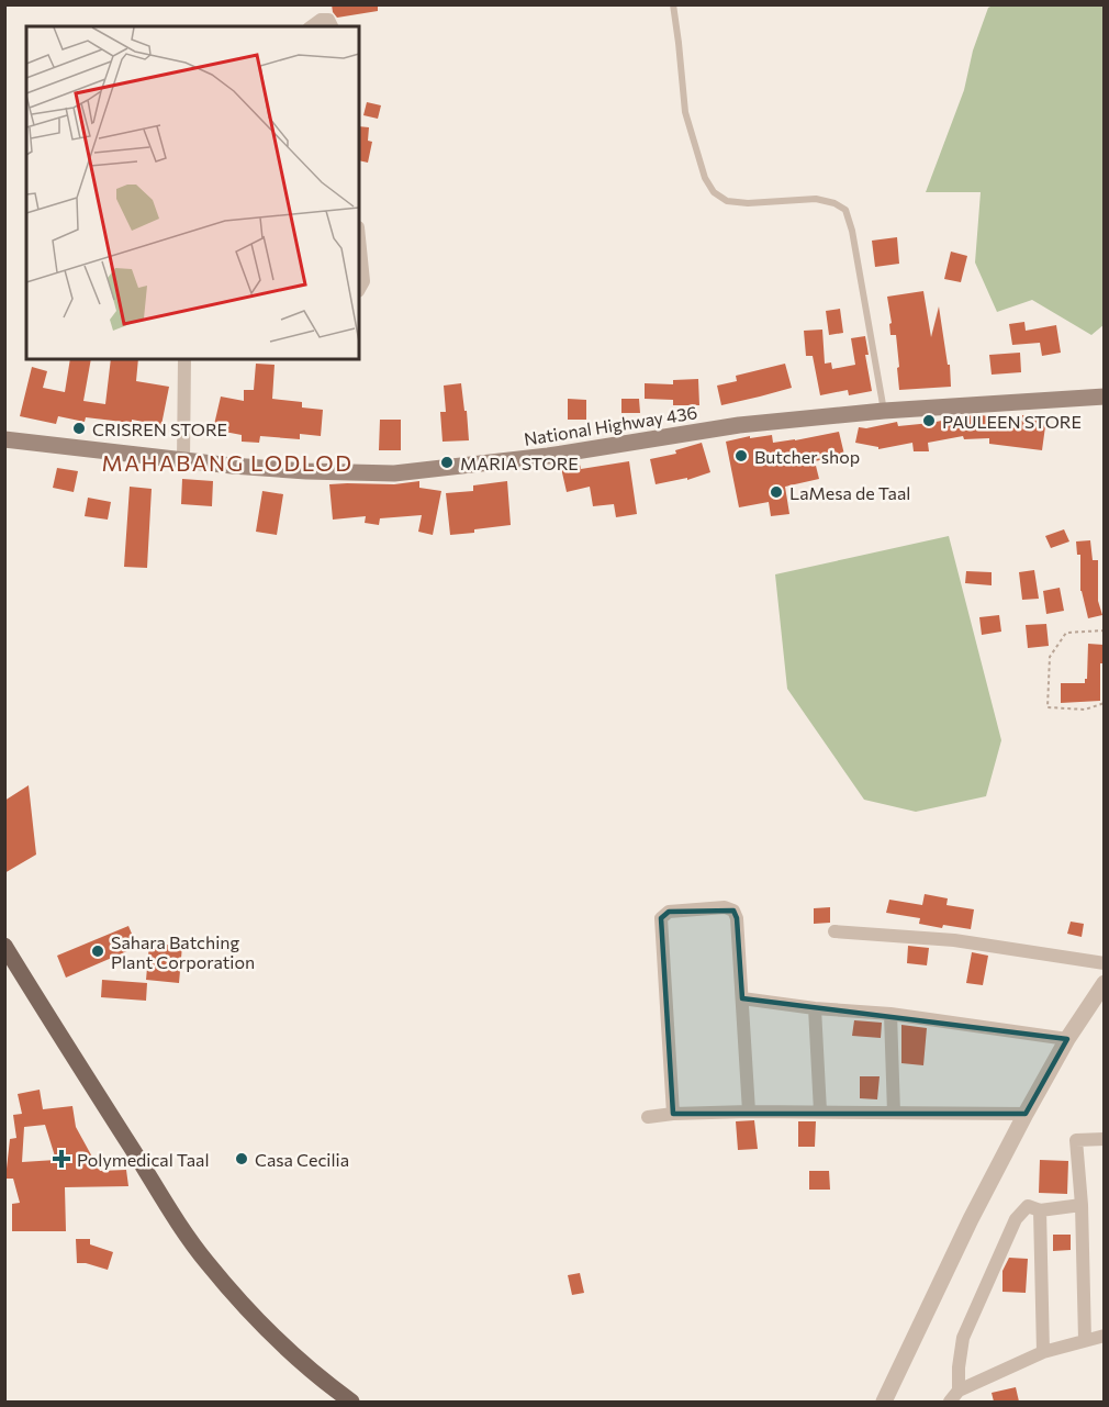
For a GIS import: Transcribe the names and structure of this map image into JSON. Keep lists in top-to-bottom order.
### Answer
{
  "streets": {
    "main road": ["National Highway 436"]
  },
  "districts": ["MAHABANG LODLOD"],
  "places": {
    "other": [
      "PAULEEN STORE",
      "CRISREN STORE",
      "Butcher shop",
      "MARIA STORE",
      "LaMesa de Taal",
      "Sahara Batching Plant Corporation",
      "Casa Cecilia"
    ],
    "health": ["Polymedical Taal"]
  }
}
